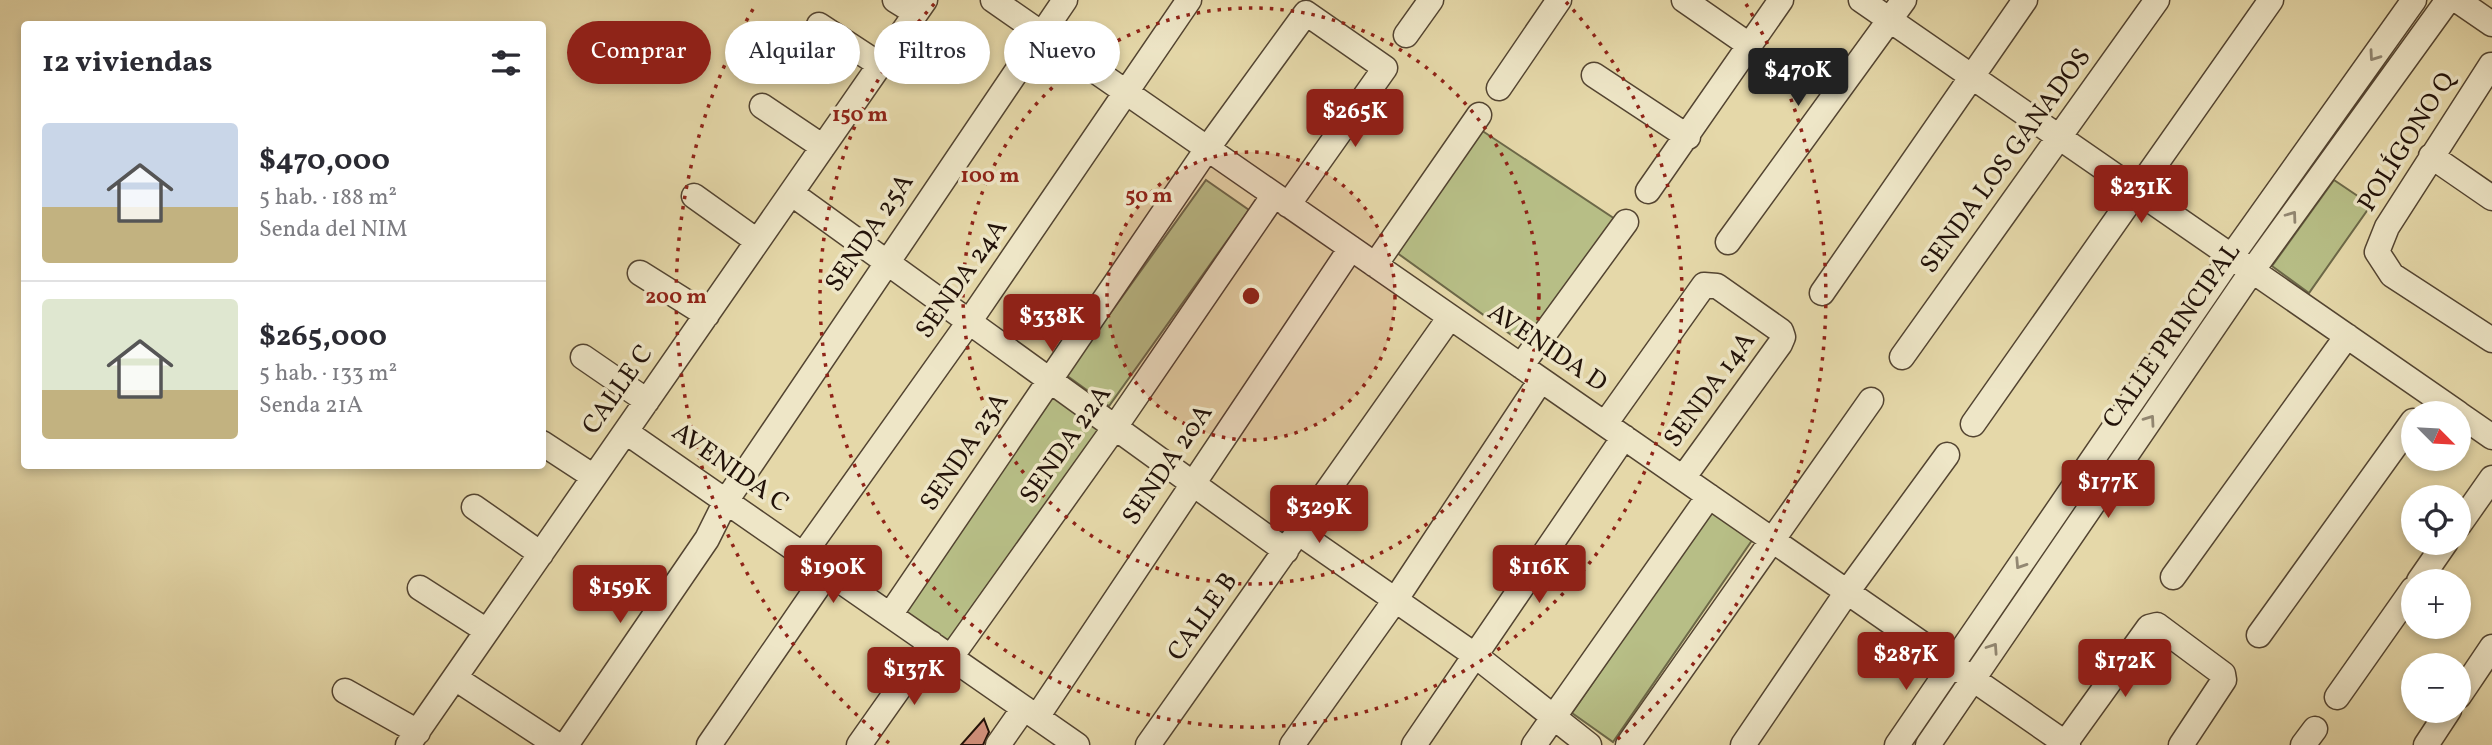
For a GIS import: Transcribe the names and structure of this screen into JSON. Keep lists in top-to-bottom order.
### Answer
{
  "streets": {
    "street": [
      "POLÍGONO Q",
      "SENDA LOS GANADOS",
      "SENDA 25A",
      "SENDA 24A",
      "CALLE PRINCIPAL",
      "AVENIDA D",
      "CALLE C",
      "SENDA 14A",
      "SENDA 22A",
      "SENDA 23A",
      "SENDA 20A",
      "AVENIDA C",
      "CALLE B"
    ]
  },
  "crossings": [
    ["SENDA 25A", "AVENIDA C"],
    ["SENDA 24A", "AVENIDA D"],
    ["SENDA 24A", "AVENIDA C"],
    ["CALLE PRINCIPAL", "AVENIDA D"],
    ["AVENIDA D", "SENDA 14A"],
    ["AVENIDA D", "SENDA 22A"],
    ["AVENIDA D", "SENDA 23A"],
    ["AVENIDA D", "SENDA 20A"],
    ["AVENIDA D", "CALLE B"],
    ["CALLE C", "AVENIDA C"],
    ["SENDA 22A", "SENDA 23A"],
    ["SENDA 22A", "AVENIDA C"],
    ["SENDA 23A", "AVENIDA C"],
    ["SENDA 20A", "AVENIDA C"]
  ],
  "north": "bottom right",
  "page": {
    "chip": [
      "Comprar",
      "Alquilar",
      "Filtros",
      "Nuevo"
    ],
    "heading": "12 viviendas",
    "price": [
      "$470K",
      "$265K",
      "$231K",
      "$338K",
      "$177K",
      "$329K",
      "$190K",
      "$116K",
      "$159K",
      "$287K",
      "$172K",
      "$137K"
    ],
    "list": [
      {
        "name": "$470,000",
        "note": "5 hab. · 188 m² · Senda del NIM"
      },
      {
        "name": "$265,000",
        "note": "5 hab. · 133 m² · Senda 21A"
      }
    ],
    "map_buttons": ["+", "−"]
  },
  "rings": [
    "150 m",
    "100 m",
    "50 m",
    "200 m"
  ]
}
